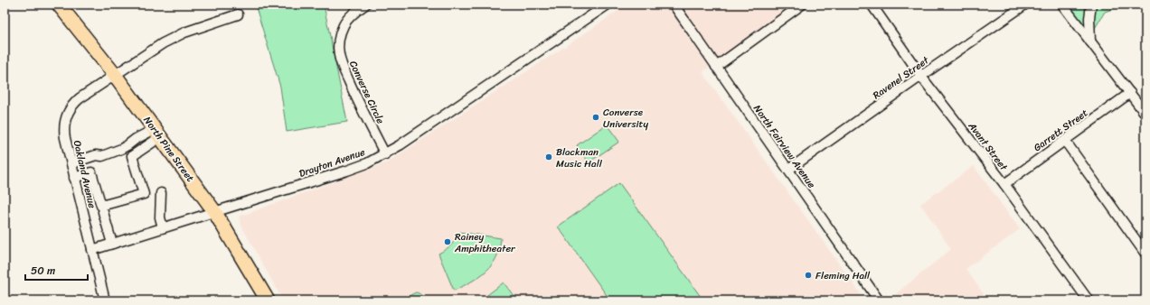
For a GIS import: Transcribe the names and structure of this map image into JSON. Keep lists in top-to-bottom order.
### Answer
{
  "streets": {
    "highway": ["North Pine Street"],
    "street": [
      "Ravenel Street",
      "Converse Circle",
      "Garrett Street",
      "North Fairview Avenue",
      "Avant Street",
      "Drayton Avenue",
      "Oakland Avenue"
    ]
  },
  "crossings": [
    ["Ravenel Street", "North Fairview Avenue"],
    ["Ravenel Street", "Avant Street"],
    ["Converse Circle", "Drayton Avenue"],
    ["Garrett Street", "Avant Street"],
    ["North Pine Street", "Drayton Avenue"],
    ["North Pine Street", "Oakland Avenue"],
    ["Drayton Avenue", "Oakland Avenue"]
  ],
  "places": [
    "Converse University",
    "Blackman Music Hall",
    "Rainey Amphitheater",
    "Fleming Hall"
  ],
  "scale_bar": "50 m"
}
